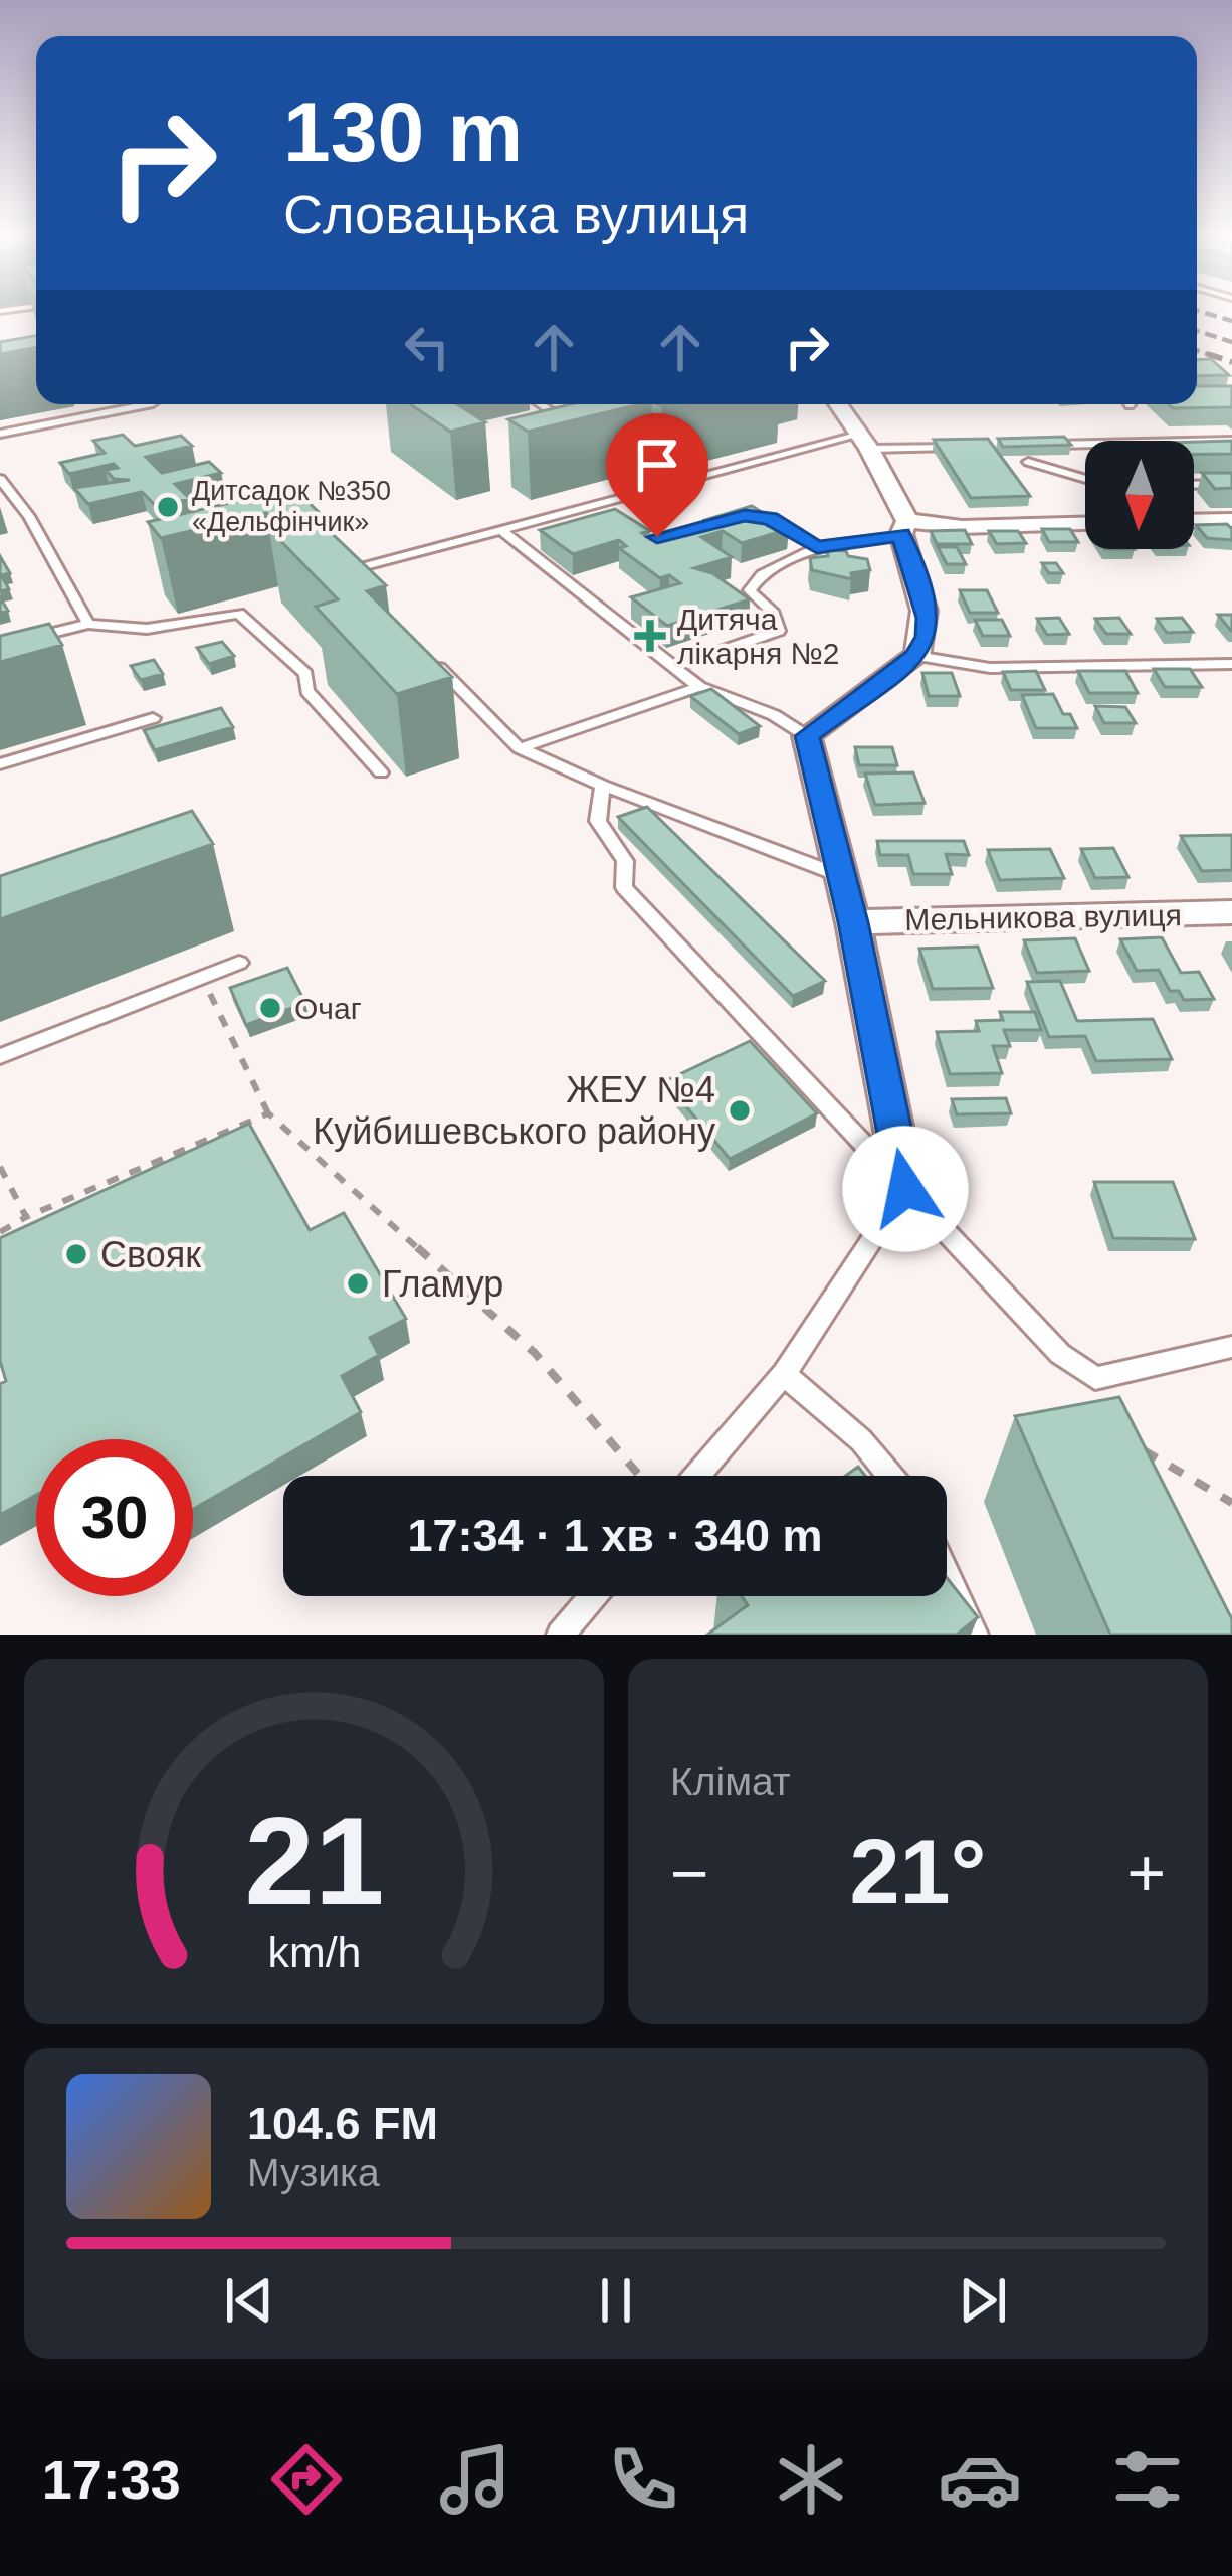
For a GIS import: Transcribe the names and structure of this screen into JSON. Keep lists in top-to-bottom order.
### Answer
{
  "streets": {
    "street": ["Мельникова вулиця"]
  },
  "places": {
    "other": [
      "Дитсадок №350 «Дельфінчик»",
      "Очаг",
      "ЖЕУ №4 Куйбишевського району",
      "Свояк",
      "Гламур"
    ],
    "health": ["Дитяча лікарня №2"]
  },
  "north": "bottom",
  "page": {
    "turn": ["130 m", "Словацька вулиця"],
    "limit": "30",
    "trip": "17:34 · 1 хв · 340 m",
    "tile": "Клімат",
    "heat": ["−", "21°", "+"],
    "song": ["104.6 FM", "Музика"],
    "tabs": "17:33",
    "gauge": ["21", "km/h"]
  }
}
